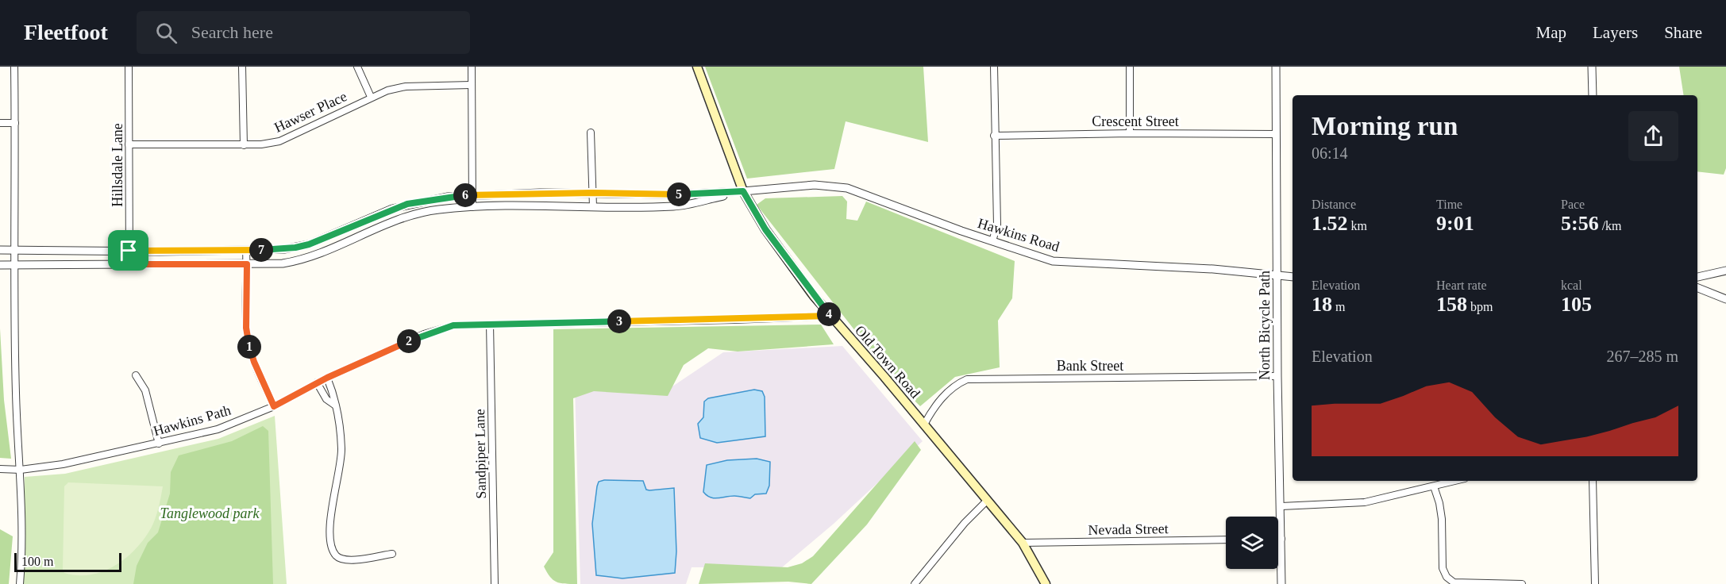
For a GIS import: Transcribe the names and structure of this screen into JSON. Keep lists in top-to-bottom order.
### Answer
{
  "streets": {
    "main road": ["Old Town Road"],
    "street": [
      "Hawser Place",
      "Crescent Street",
      "Hillsdale Lane",
      "Hawkins Road",
      "North Bicycle Path",
      "Bank Street",
      "Hawkins Path",
      "Sandpiper Lane",
      "Nevada Street"
    ]
  },
  "crossings": [
    ["Hawser Place", "Hillsdale Lane"],
    ["Crescent Street", "North Bicycle Path"],
    ["Hawkins Road", "North Bicycle Path"],
    ["Hawkins Road", "Old Town Road"],
    ["North Bicycle Path", "Bank Street"],
    ["Old Town Road", "Bank Street"],
    ["Old Town Road", "Hawkins Path"],
    ["Old Town Road", "Nevada Street"],
    ["Hawkins Path", "Sandpiper Lane"]
  ],
  "parks": ["Tanglewood park"],
  "scale_bar": "100 m",
  "page": {
    "header": "Fleetfoot",
    "search": "Search here",
    "nav": ["Map", "Layers", "Share"],
    "heading": ["Morning run", "06:14"],
    "stats": [
      ["Distance", "1.52 km"],
      ["Time", "9:01"],
      ["Pace", "5:56 /km"],
      ["Elevation", "18 m"],
      ["Heart rate", "158 bpm"],
      ["kcal", "105"]
    ],
    "pins": [
      "5",
      "6",
      "7",
      "4",
      "3",
      "2",
      "1"
    ],
    "chart": ["Elevation", "267–285 m"],
    "scale": "100 m"
  }
}
